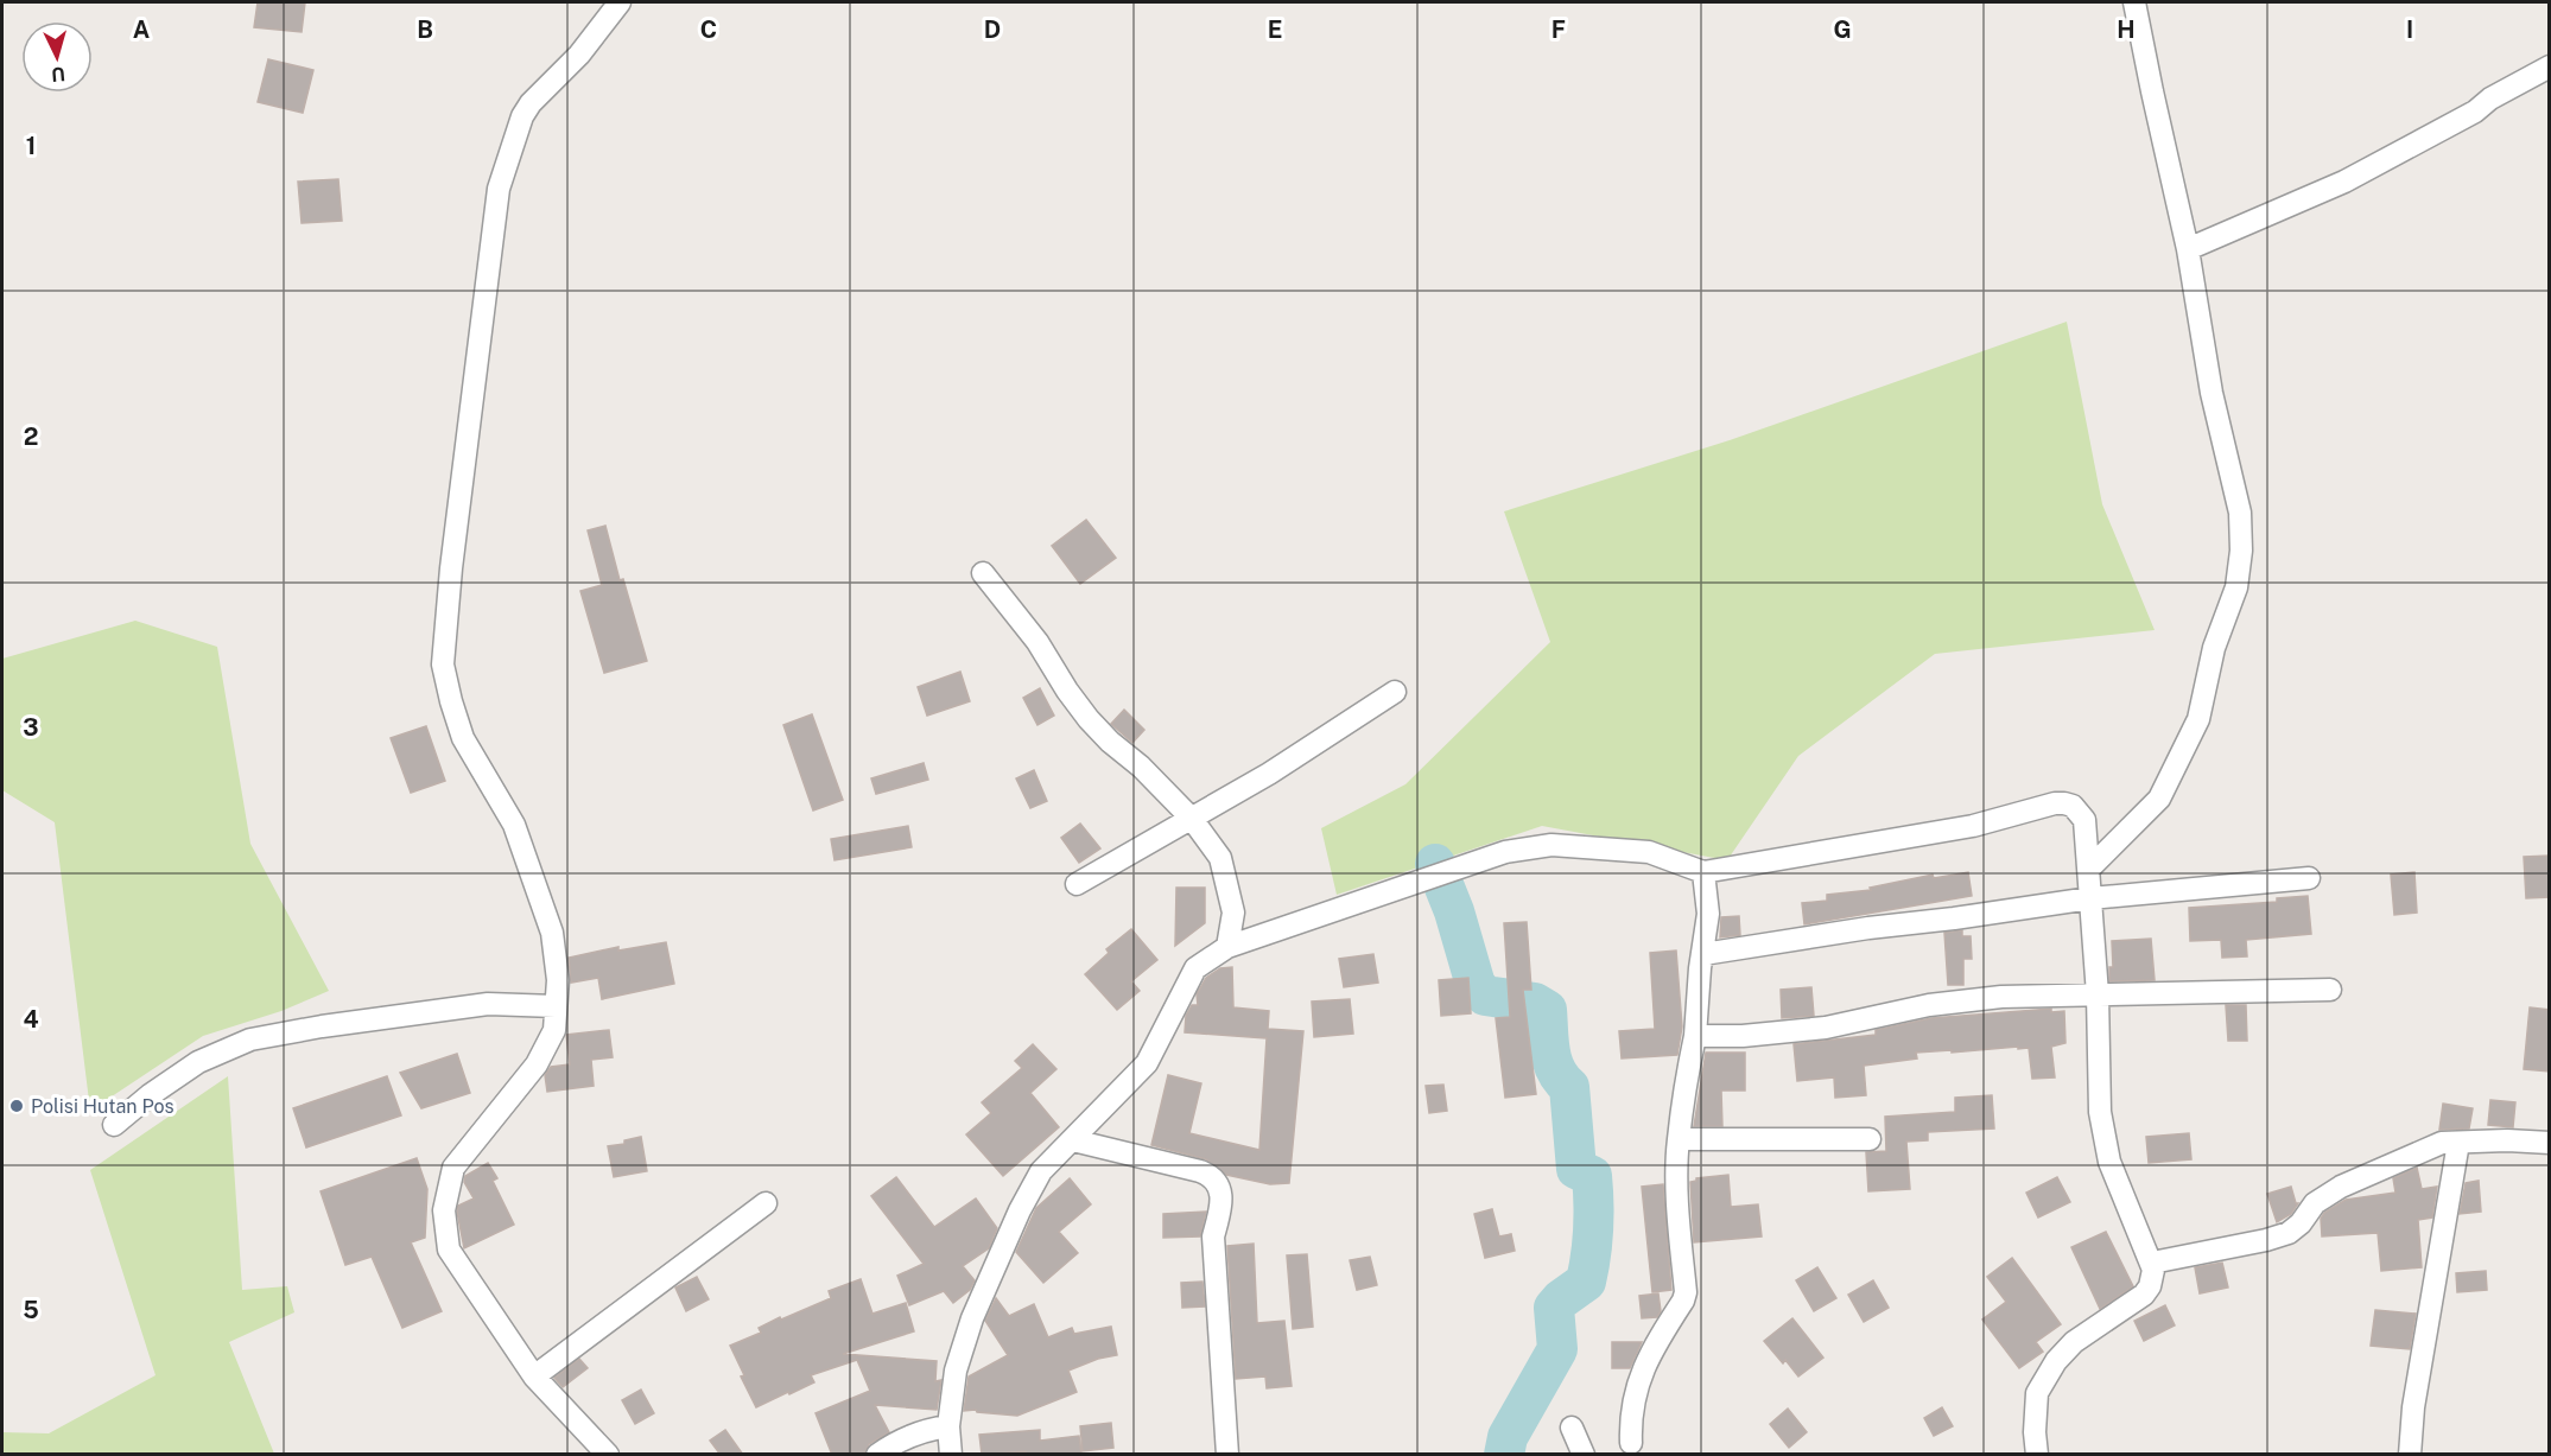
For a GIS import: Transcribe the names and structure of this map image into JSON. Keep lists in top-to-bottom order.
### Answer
{
  "places": ["Polisi Hutan Pos"],
  "north": "bottom",
  "grid": {
    "columns": [
      "A",
      "B",
      "C",
      "D",
      "E",
      "F",
      "G",
      "H",
      "I"
    ],
    "rows": [
      "1",
      "2",
      "3",
      "4",
      "5"
    ]
  }
}
